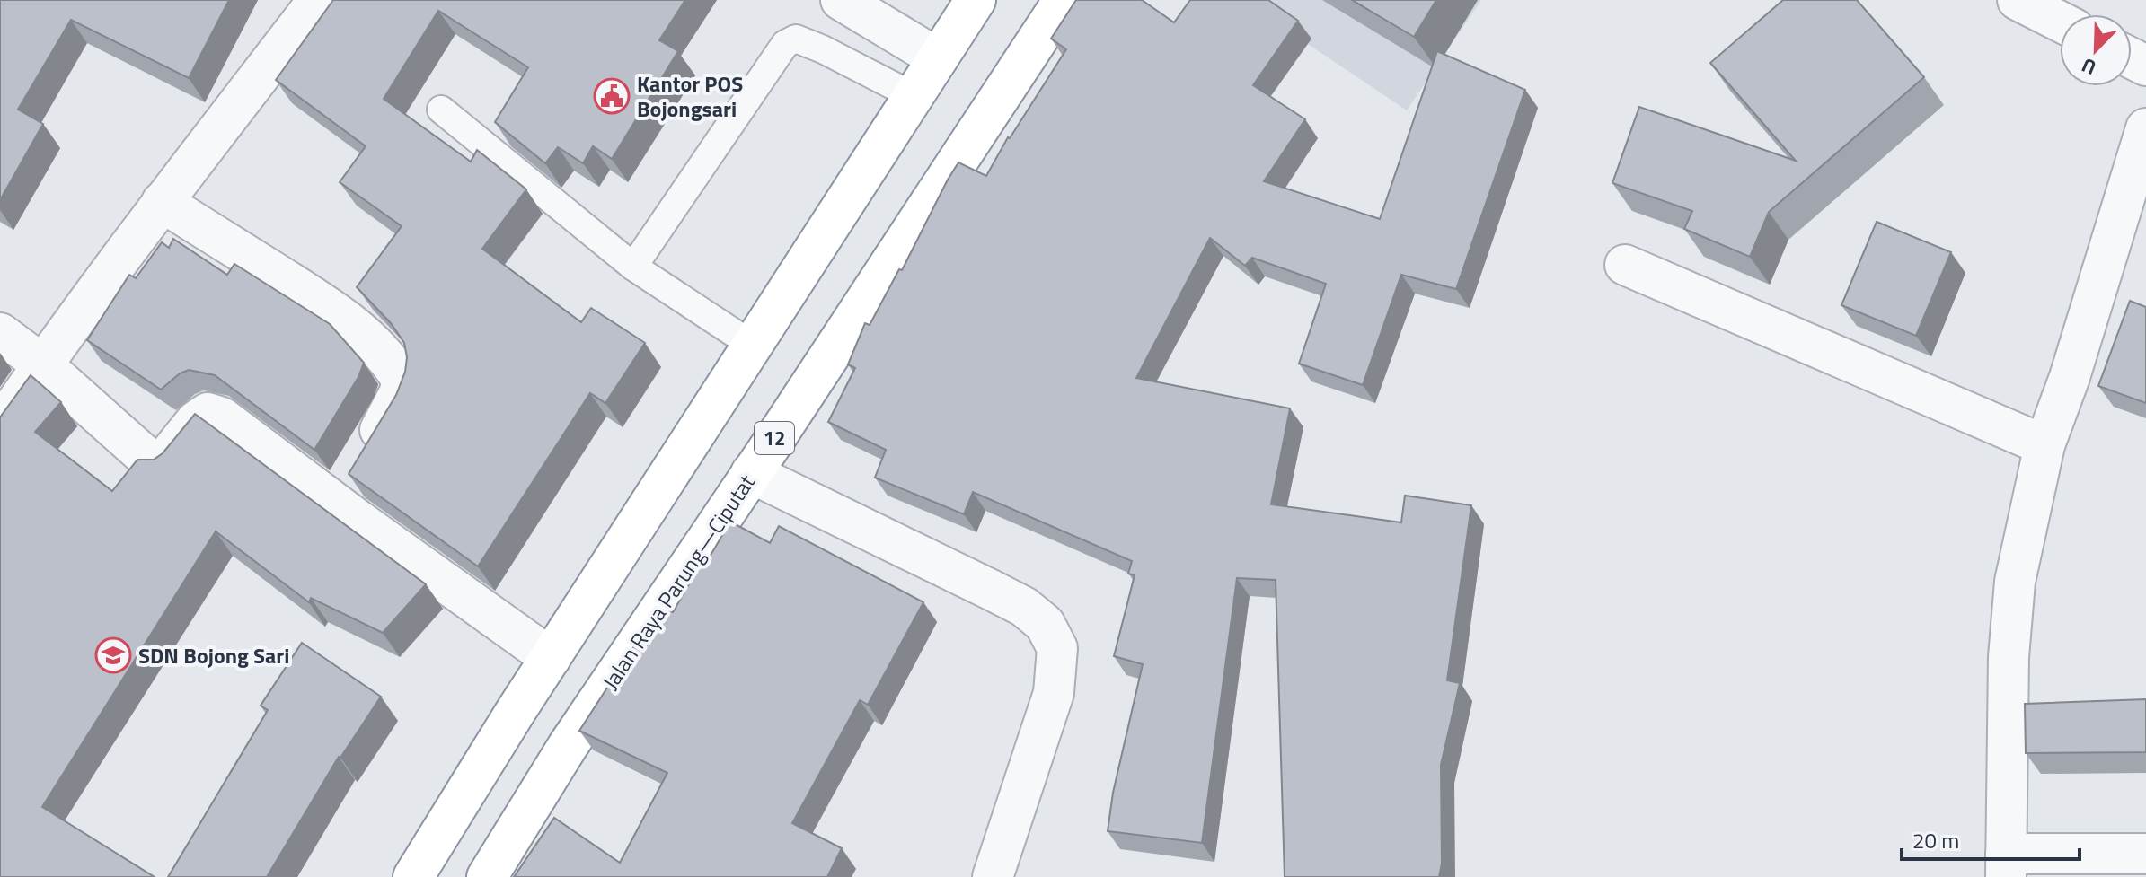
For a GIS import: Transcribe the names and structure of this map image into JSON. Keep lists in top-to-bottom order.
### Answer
{
  "streets": {
    "highway": ["12", "Jalan Raya Parung—Ciputat"]
  },
  "places": {
    "public building": ["Kantor POS Bojongsari"],
    "school or university": ["SDN Bojong Sari"]
  },
  "scale_bar": "20 m",
  "north": "bottom left"
}
